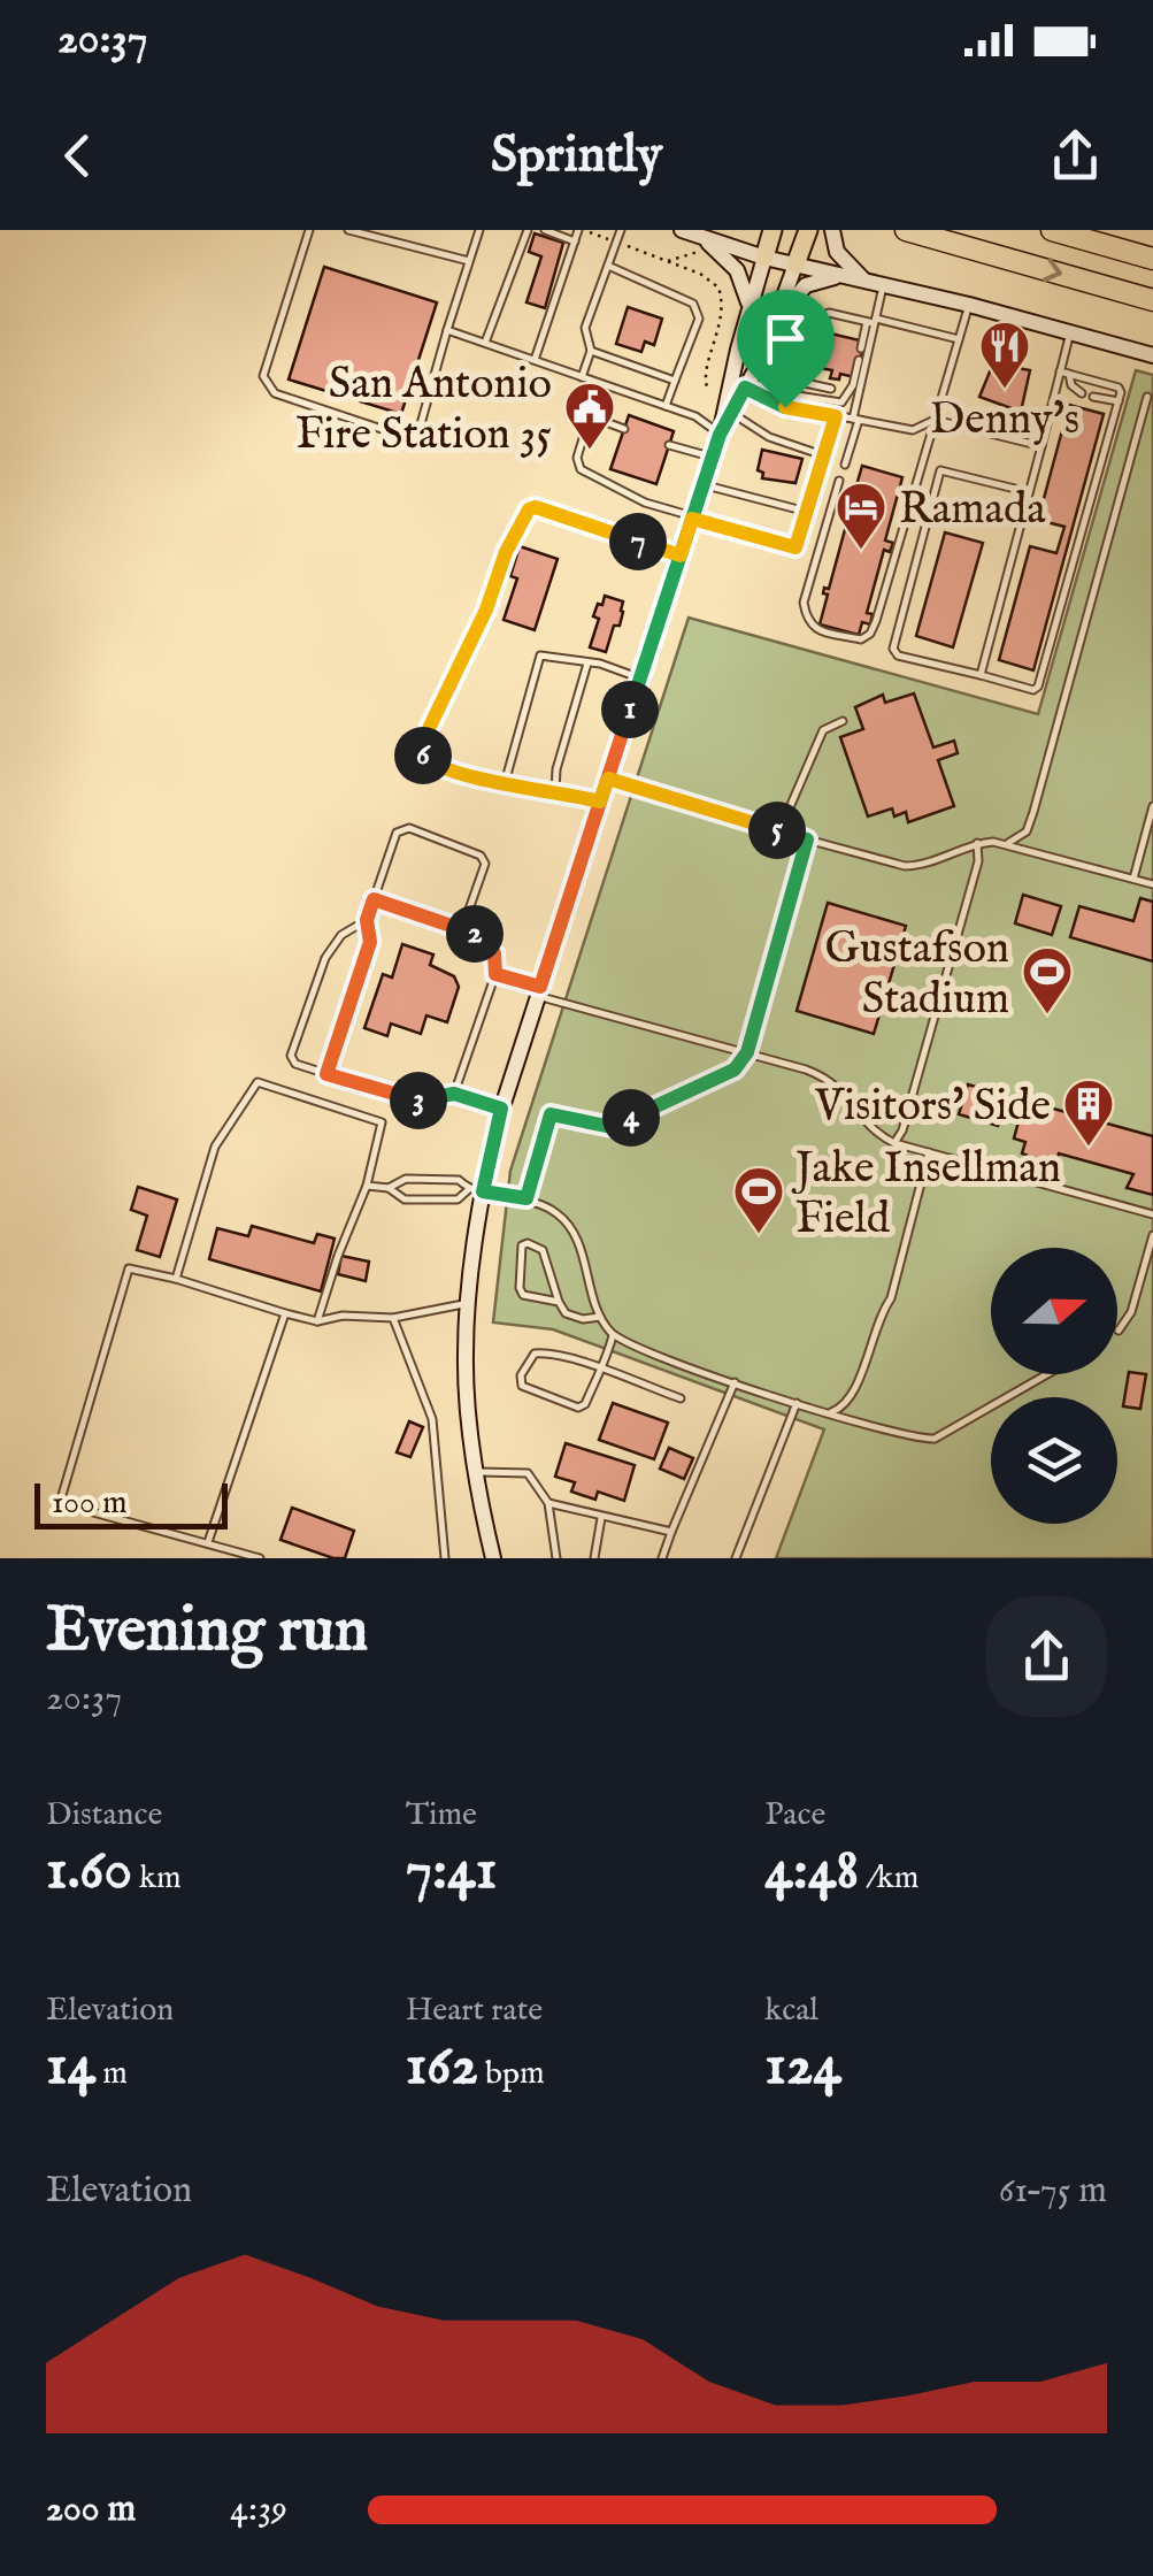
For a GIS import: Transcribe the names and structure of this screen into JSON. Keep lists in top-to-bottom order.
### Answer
{
  "places": {
    "restaurant": ["Denny's"],
    "public building": ["San Antonio Fire Station 35"],
    "hotel": ["Ramada"],
    "sports": ["Gustafson Stadium", "Jake Insellman Field"],
    "building": ["Visitors' Side"]
  },
  "scale_bar": "100 m",
  "north": "right",
  "page": {
    "status": "20:37",
    "header": "Sprintly",
    "pins": [
      "7",
      "1",
      "6",
      "5",
      "2",
      "3",
      "4"
    ],
    "scale": "100 m",
    "heading": ["Evening run", "20:37"],
    "stats": [
      ["Distance", "1.60 km"],
      ["Time", "7:41"],
      ["Pace", "4:48 /km"],
      ["Elevation", "14 m"],
      ["Heart rate", "162 bpm"],
      ["kcal", "124"]
    ],
    "chart": ["Elevation", "61–75 m"],
    "list": [
      {
        "name": "200 m",
        "note": "4:39"
      }
    ]
  }
}
